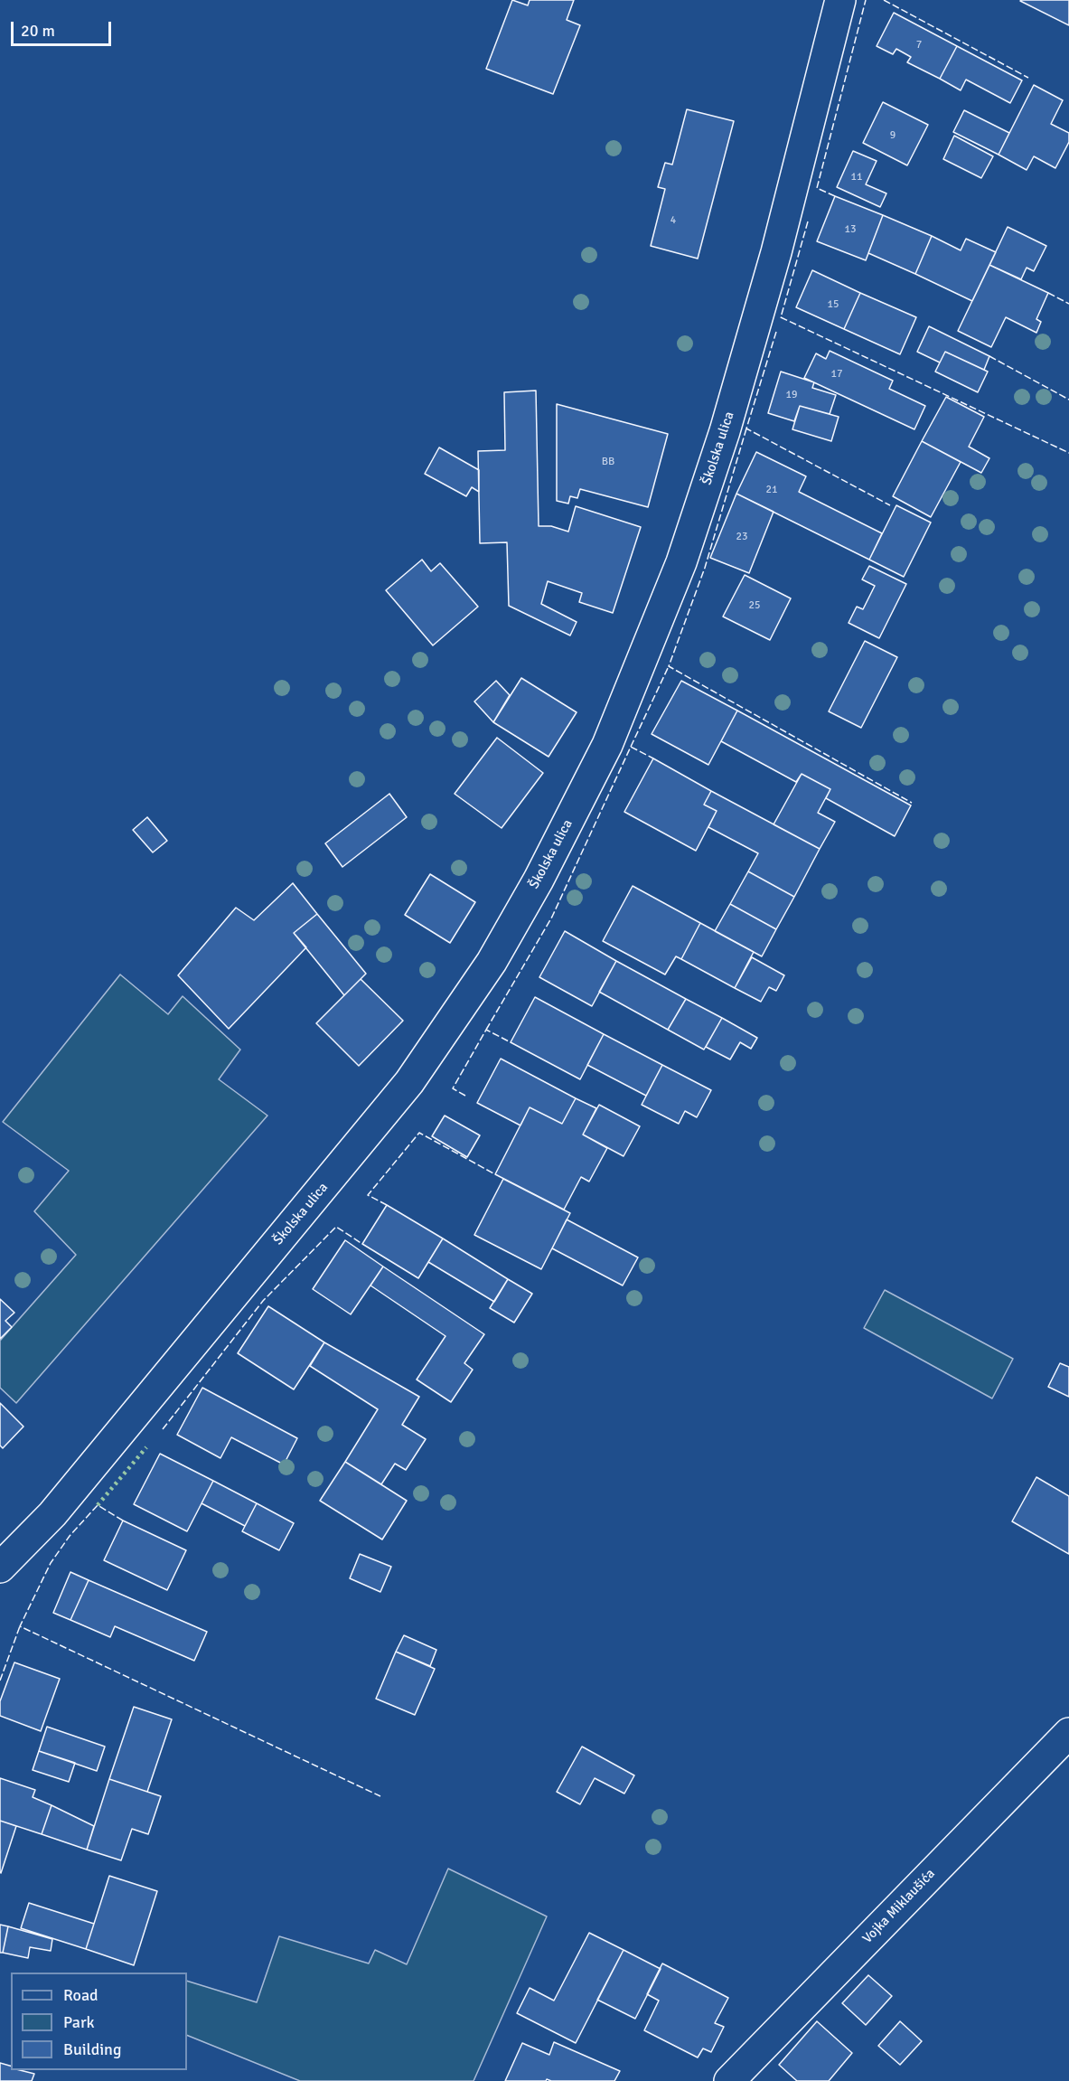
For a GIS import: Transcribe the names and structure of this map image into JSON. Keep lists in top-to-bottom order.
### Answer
{
  "streets": {
    "street": ["Školska ulica", "Vojka Miklaušića"]
  },
  "house_numbers": [
    "7",
    "9",
    "11",
    "4",
    "13",
    "15",
    "17",
    "19",
    "BB",
    "21",
    "23",
    "25"
  ],
  "legend": ["Road", "Park", "Building"],
  "scale_bar": "20 m"
}
